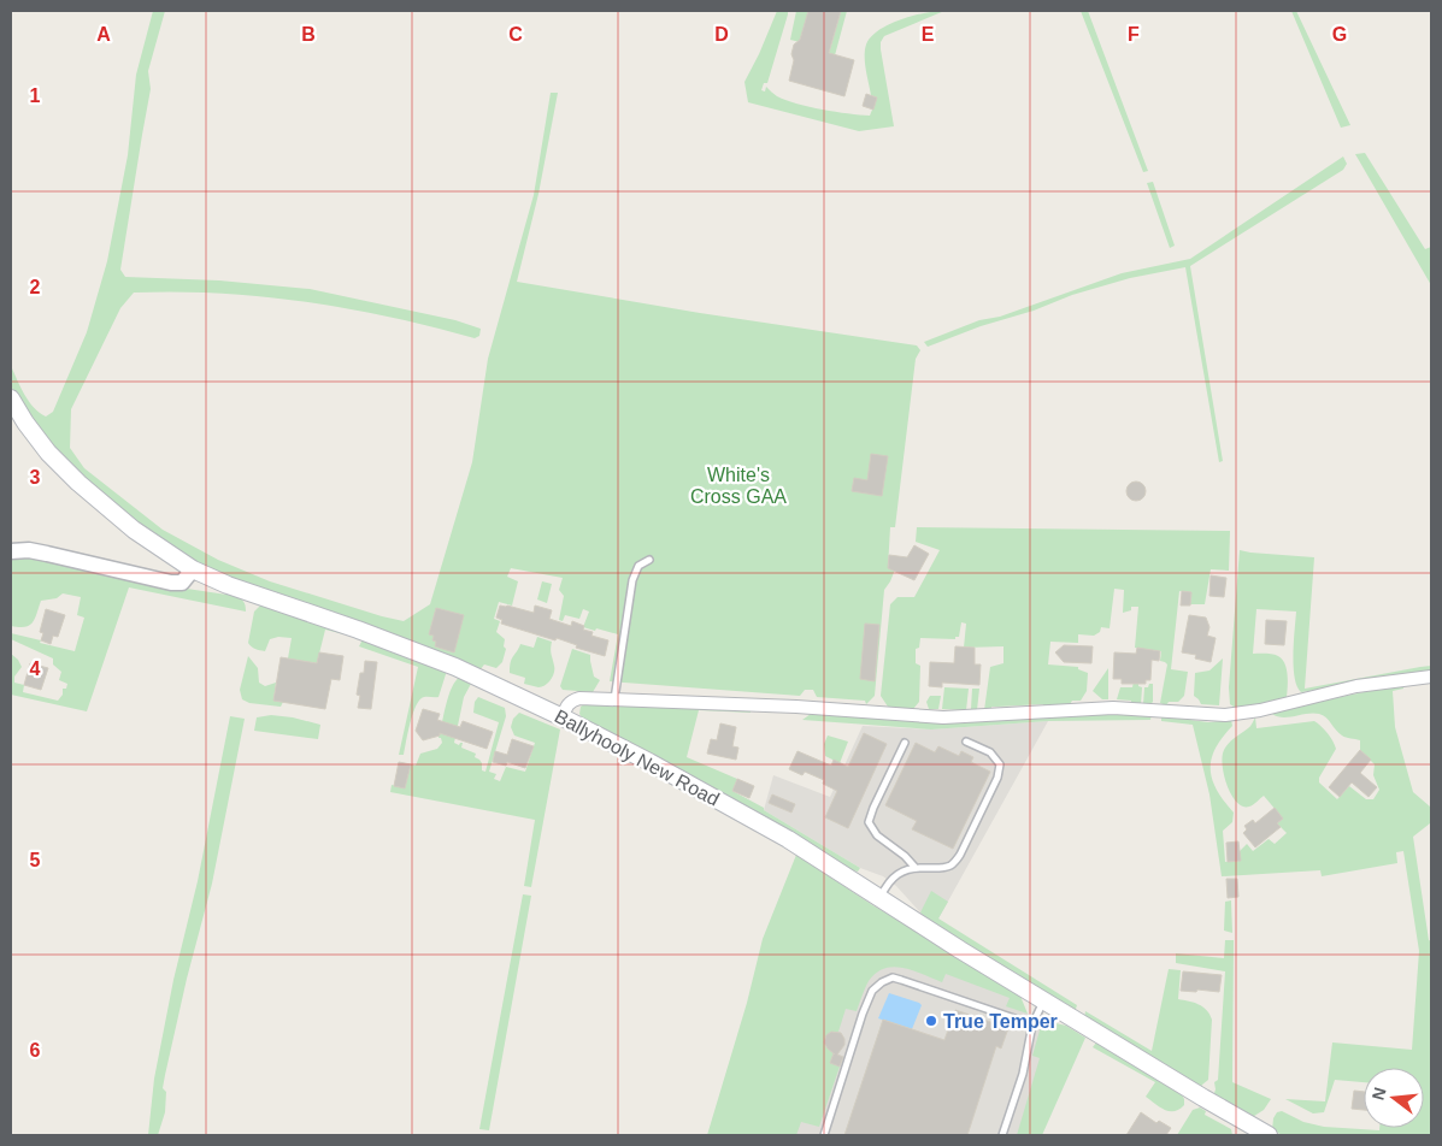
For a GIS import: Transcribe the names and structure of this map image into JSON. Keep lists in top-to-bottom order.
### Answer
{
  "streets": {
    "main road": ["Ballyhooly New Road"]
  },
  "parks": ["White's Cross GAA"],
  "places": ["True Temper"],
  "north": "left",
  "grid": {
    "columns": [
      "A",
      "B",
      "C",
      "D",
      "E",
      "F",
      "G"
    ],
    "rows": [
      "1",
      "2",
      "3",
      "4",
      "5",
      "6"
    ]
  }
}
